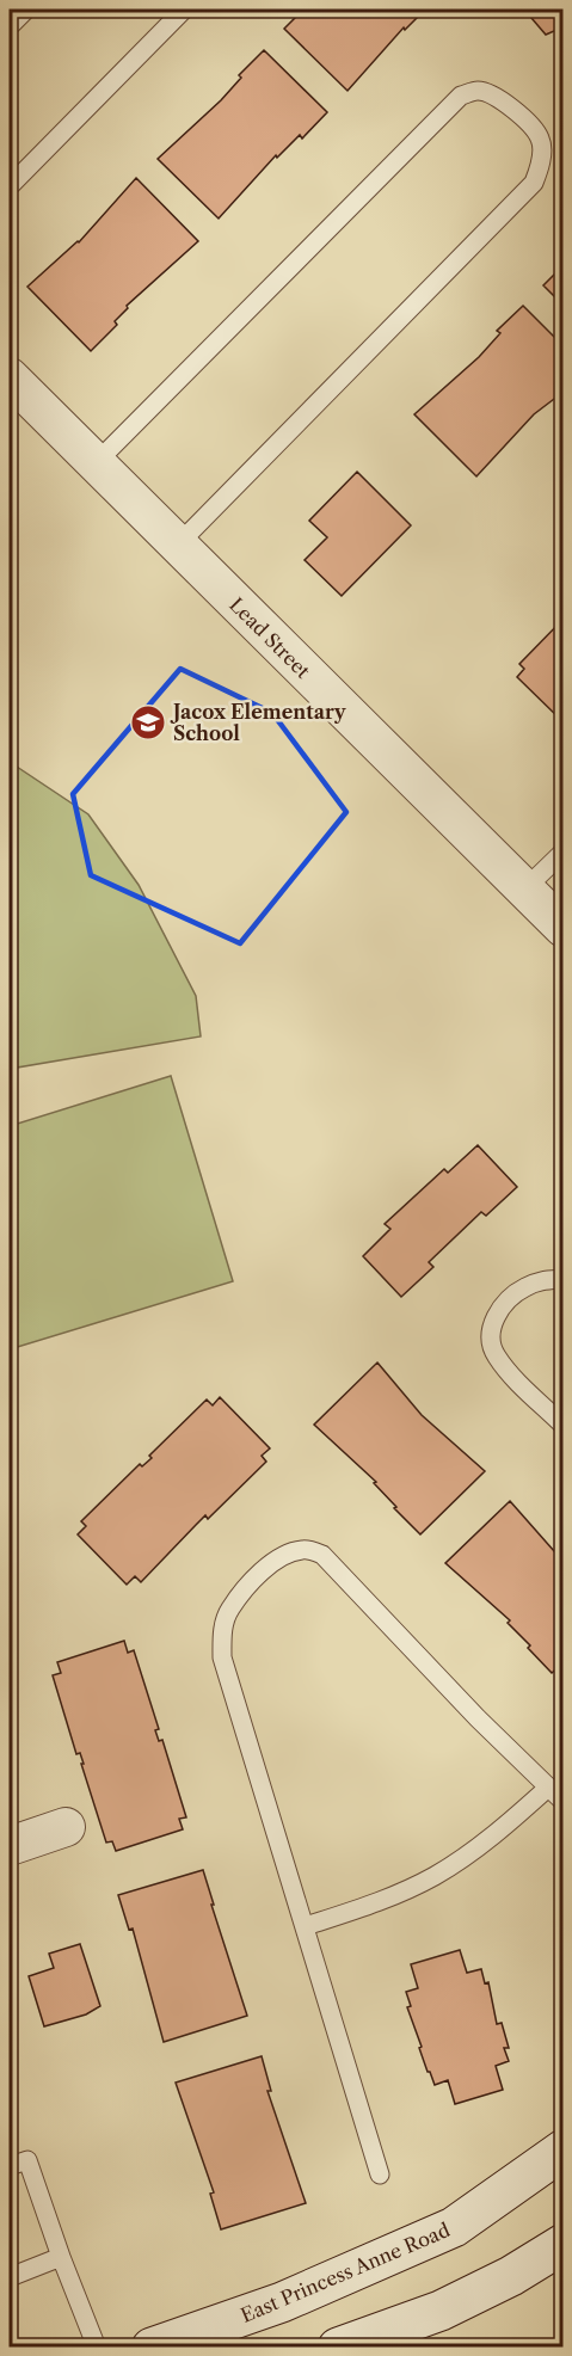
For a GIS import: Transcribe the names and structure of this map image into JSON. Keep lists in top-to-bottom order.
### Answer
{
  "streets": {
    "main road": ["East Princess Anne Road"],
    "street": ["Lead Street"]
  },
  "places": {
    "school or university": ["Jacox Elementary School"]
  }
}
